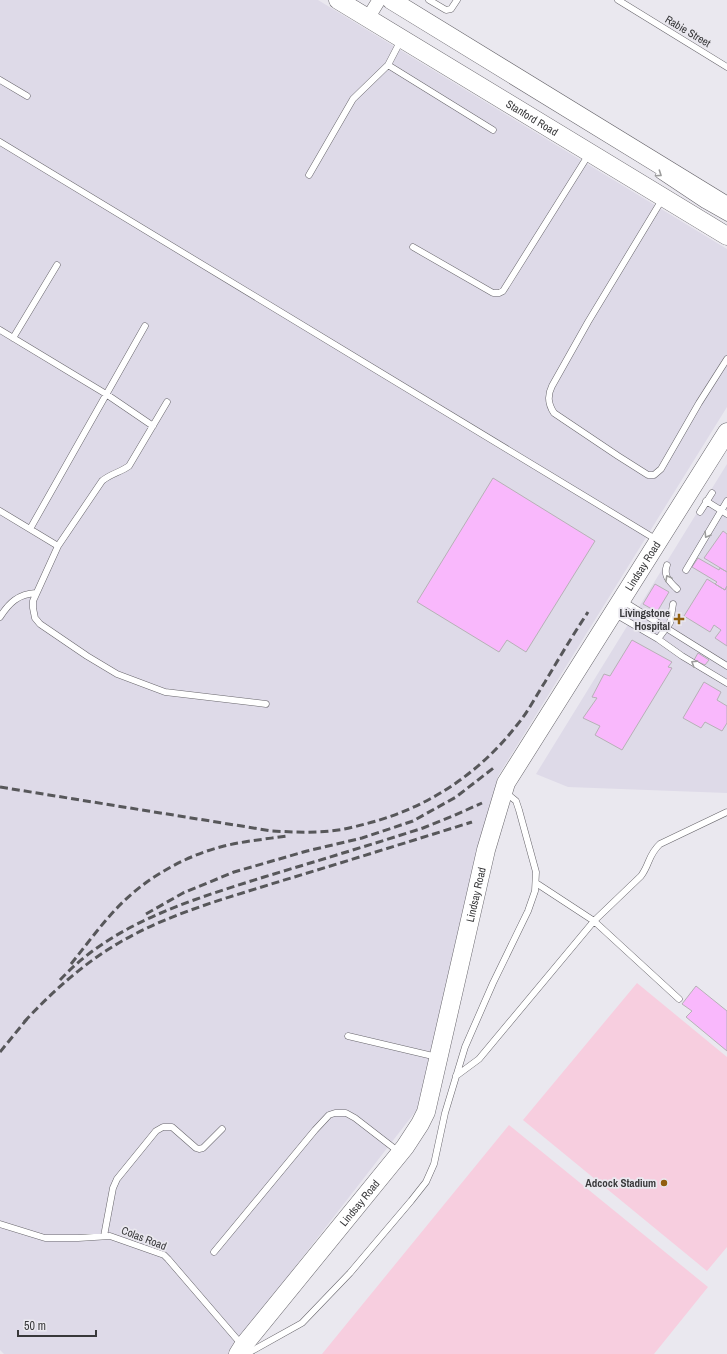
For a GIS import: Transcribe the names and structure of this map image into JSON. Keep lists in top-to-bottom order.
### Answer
{
  "streets": {
    "street": ["Stanford Road", "Lindsay Road"],
    "lane": ["Rabie Street", "Colas Road"]
  },
  "crossings": [
    ["Lindsay Road", "Colas Road"]
  ],
  "places": {
    "health": ["Livingstone Hospital"],
    "other": ["Adcock Stadium"]
  },
  "scale_bar": "50 m"
}
